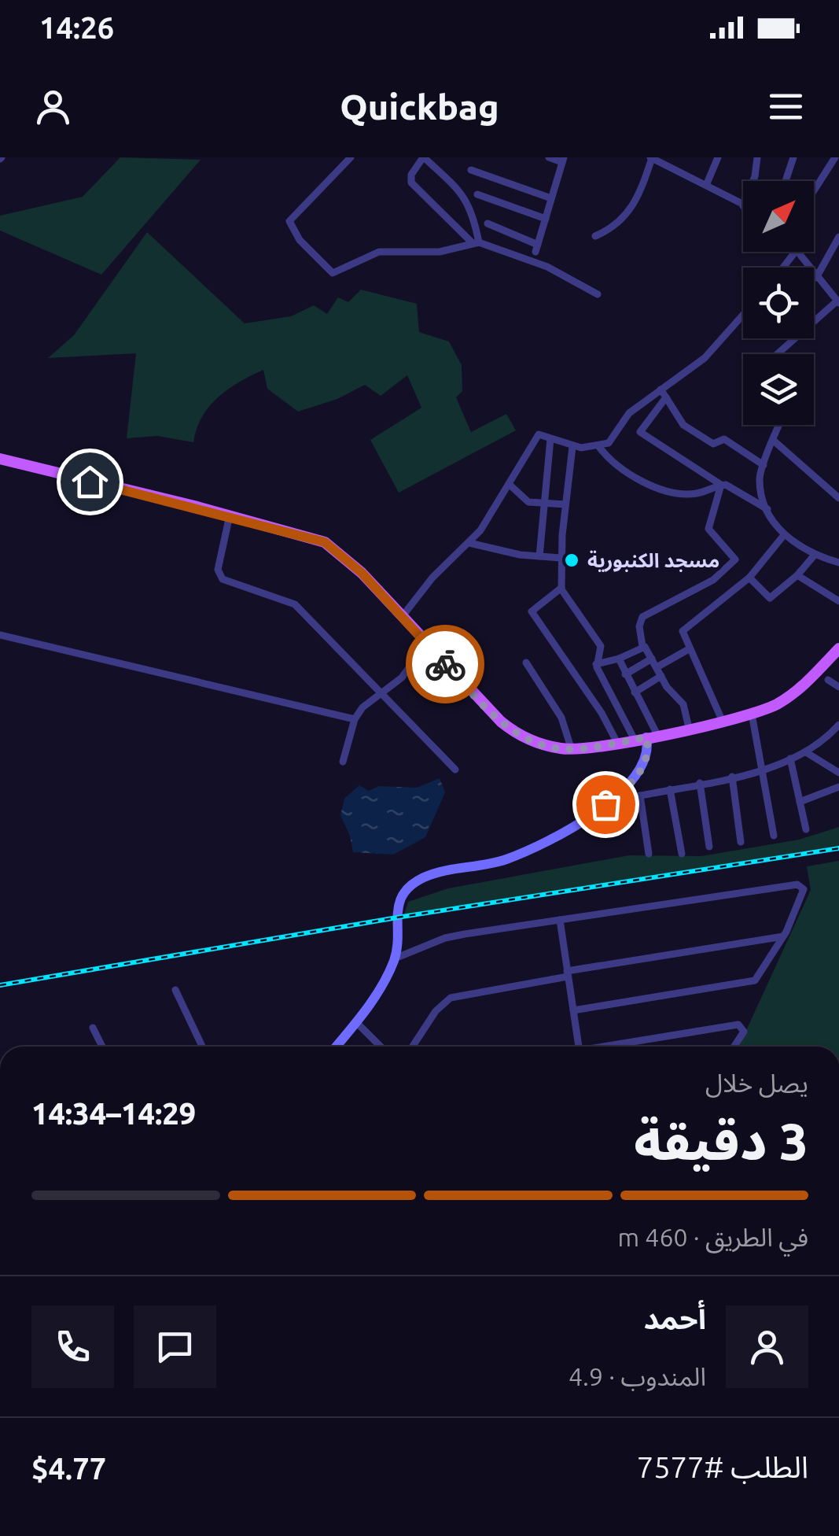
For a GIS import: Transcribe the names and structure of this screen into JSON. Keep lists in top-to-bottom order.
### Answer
{
  "places": ["مسجد الكنبورية"],
  "north": "top right",
  "page": {
    "status": "14:26",
    "header": "Quickbag",
    "heading": ["3 دقيقة", "يصل خلال", "14:29–14:34"],
    "panel": [
      "أحمد",
      "المندوب · 4.9",
      "الطلب #7577",
      "$4.77"
    ],
    "bar": "في الطريق · 460 m"
  }
}
